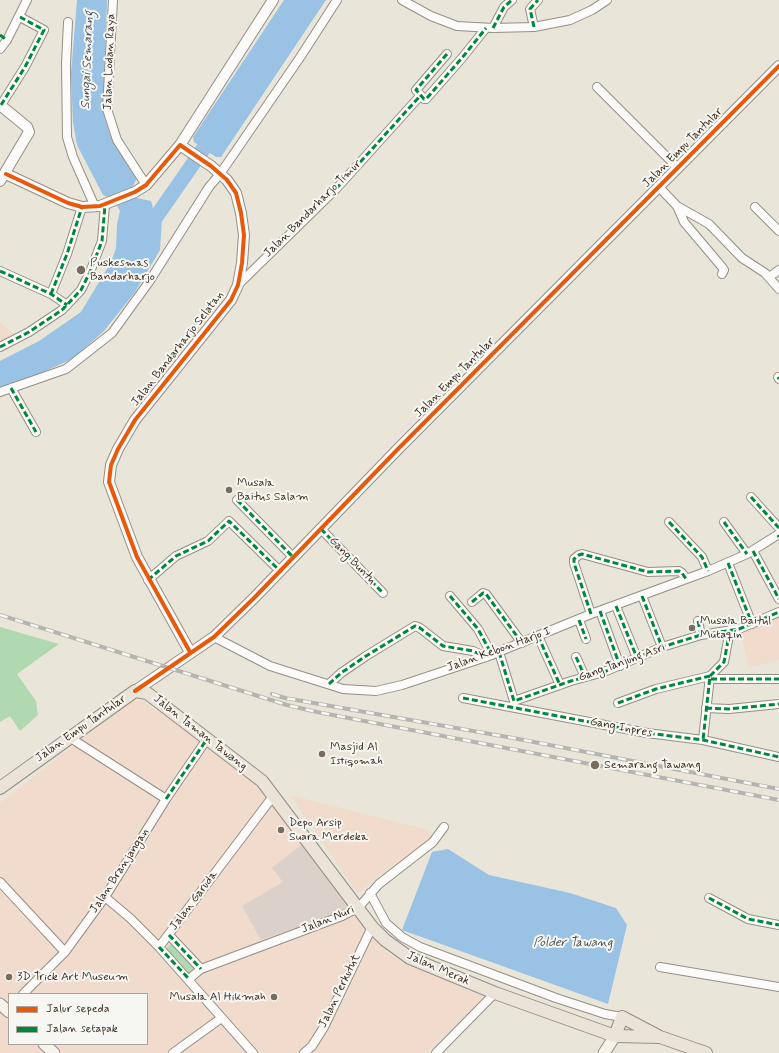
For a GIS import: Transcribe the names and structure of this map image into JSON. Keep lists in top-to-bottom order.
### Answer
{
  "streets": {
    "main road": ["Jalan Empu Tantular", "Jalan Taman Tawang", "Jalan Merak"],
    "street": [
      "Jalan Lodan Raya",
      "Jalan Bandarharjo Timur",
      "Jalan Bandarharjo Selatan",
      "Gang Buntu",
      "Jalan Kebon Harjo I",
      "Gang Tanjung Asri",
      "Gang Inpres",
      "Jalan Branjangan",
      "Jalan Garuda",
      "Jalan Nuri",
      "Jalan Perkutut"
    ]
  },
  "crossings": [
    ["Jalan Empu Tantular", "Jalan Bandarharjo Selatan"],
    ["Jalan Empu Tantular", "Gang Buntu"],
    ["Jalan Empu Tantular", "Jalan Kebon Harjo I"],
    ["Jalan Empu Tantular", "Jalan Taman Tawang"],
    ["Jalan Bandarharjo Timur", "Jalan Bandarharjo Selatan"],
    ["Gang Tanjung Asri", "Gang Inpres"],
    ["Jalan Taman Tawang", "Jalan Branjangan"],
    ["Jalan Taman Tawang", "Jalan Merak"],
    ["Jalan Garuda", "Jalan Merak"],
    ["Jalan Nuri", "Jalan Merak"],
    ["Jalan Merak", "Jalan Perkutut"]
  ],
  "water": ["Sungai Semarang", "Polder Tawang"],
  "places": [
    "Puskesmas Bandarharjo",
    "Musala Baitus Salam",
    "Musala Baitul Mutaqin",
    "Masjid Al Istiqomah",
    "Semarang Tawang",
    "Depo Arsip Suara Merdeka",
    "3D Trick Art Museum",
    "Musala Al Hikmah"
  ],
  "legend": ["Jalur sepeda", "Jalan setapak"]
}
